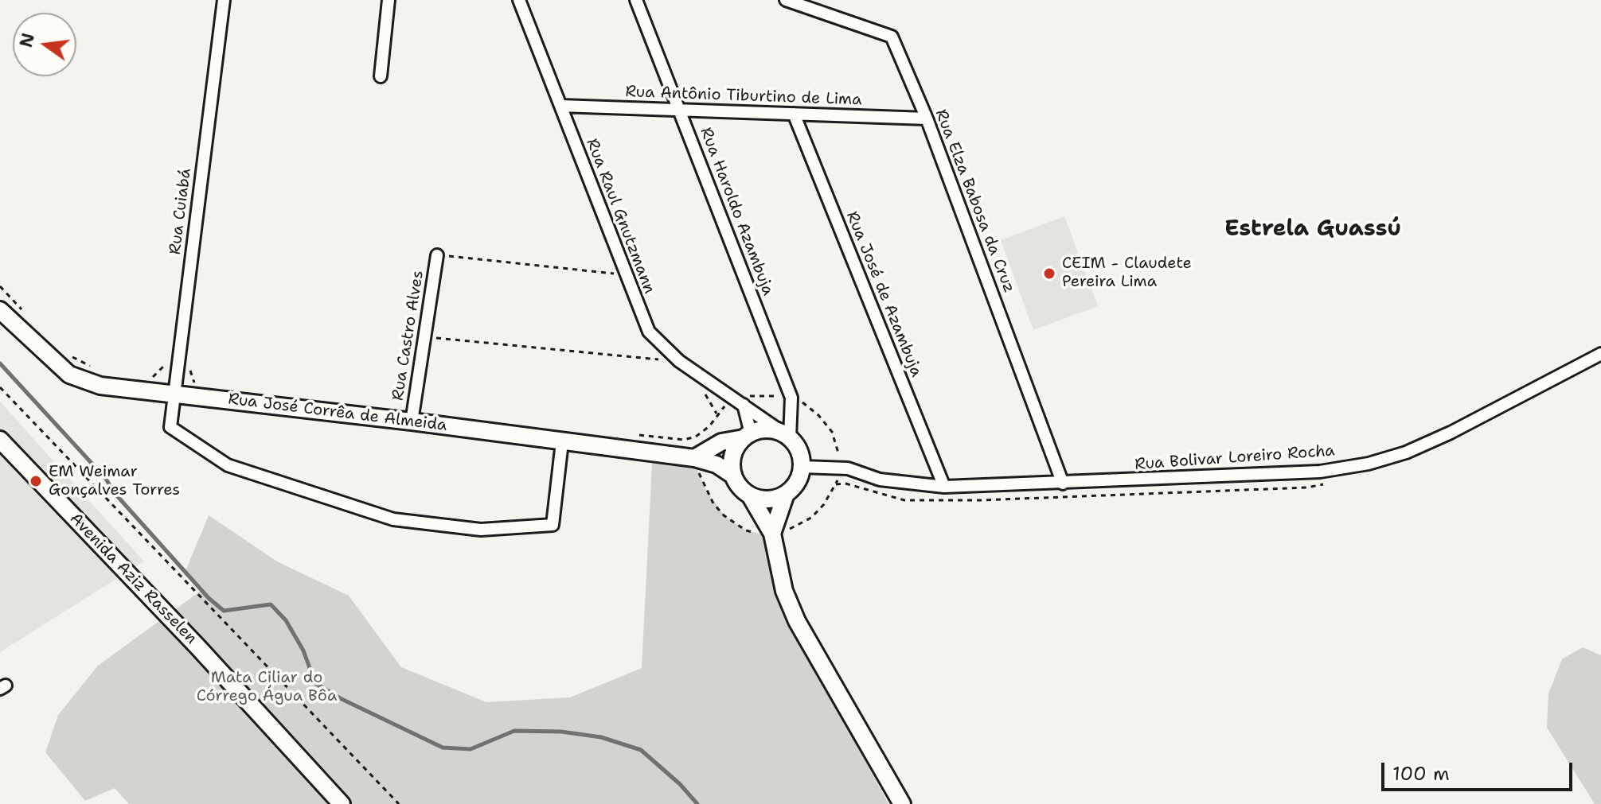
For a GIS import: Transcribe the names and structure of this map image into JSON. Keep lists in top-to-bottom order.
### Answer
{
  "streets": {
    "street": [
      "Rua Antônio Tiburtino de Lima",
      "Rua Elza Babosa da Cruz",
      "Rua Cuiabá",
      "Rua Haroldo Azambuja",
      "Rua Raul Gnutzmann",
      "Rua José de Azambuja",
      "Rua Castro Alves",
      "Rua José Corrêa de Almeida",
      "Rua Bolivar Loreiro Rocha",
      "Avenida Aziz Rasselen"
    ]
  },
  "crossings": [
    ["Rua Antônio Tiburtino de Lima", "Rua Elza Babosa da Cruz"],
    ["Rua Antônio Tiburtino de Lima", "Rua Haroldo Azambuja"],
    ["Rua Antônio Tiburtino de Lima", "Rua Raul Gnutzmann"],
    ["Rua Antônio Tiburtino de Lima", "Rua José de Azambuja"],
    ["Rua Elza Babosa da Cruz", "Rua Bolivar Loreiro Rocha"],
    ["Rua Cuiabá", "Rua José Corrêa de Almeida"],
    ["Rua Haroldo Azambuja", "Rua Raul Gnutzmann"],
    ["Rua Haroldo Azambuja", "Rua José Corrêa de Almeida"],
    ["Rua Haroldo Azambuja", "Rua Bolivar Loreiro Rocha"],
    ["Rua Raul Gnutzmann", "Rua José Corrêa de Almeida"],
    ["Rua Raul Gnutzmann", "Rua Bolivar Loreiro Rocha"],
    ["Rua José de Azambuja", "Rua Bolivar Loreiro Rocha"],
    ["Rua Castro Alves", "Rua José Corrêa de Almeida"],
    ["Rua José Corrêa de Almeida", "Rua Bolivar Loreiro Rocha"]
  ],
  "districts": ["Estrela Guassú"],
  "parks": ["Mata Ciliar do Córrego Água Bôa"],
  "places": ["CEIM - Claudete Pereira Lima", "EM Weimar Gonçalves Torres"],
  "scale_bar": "100 m",
  "north": "left"
}
